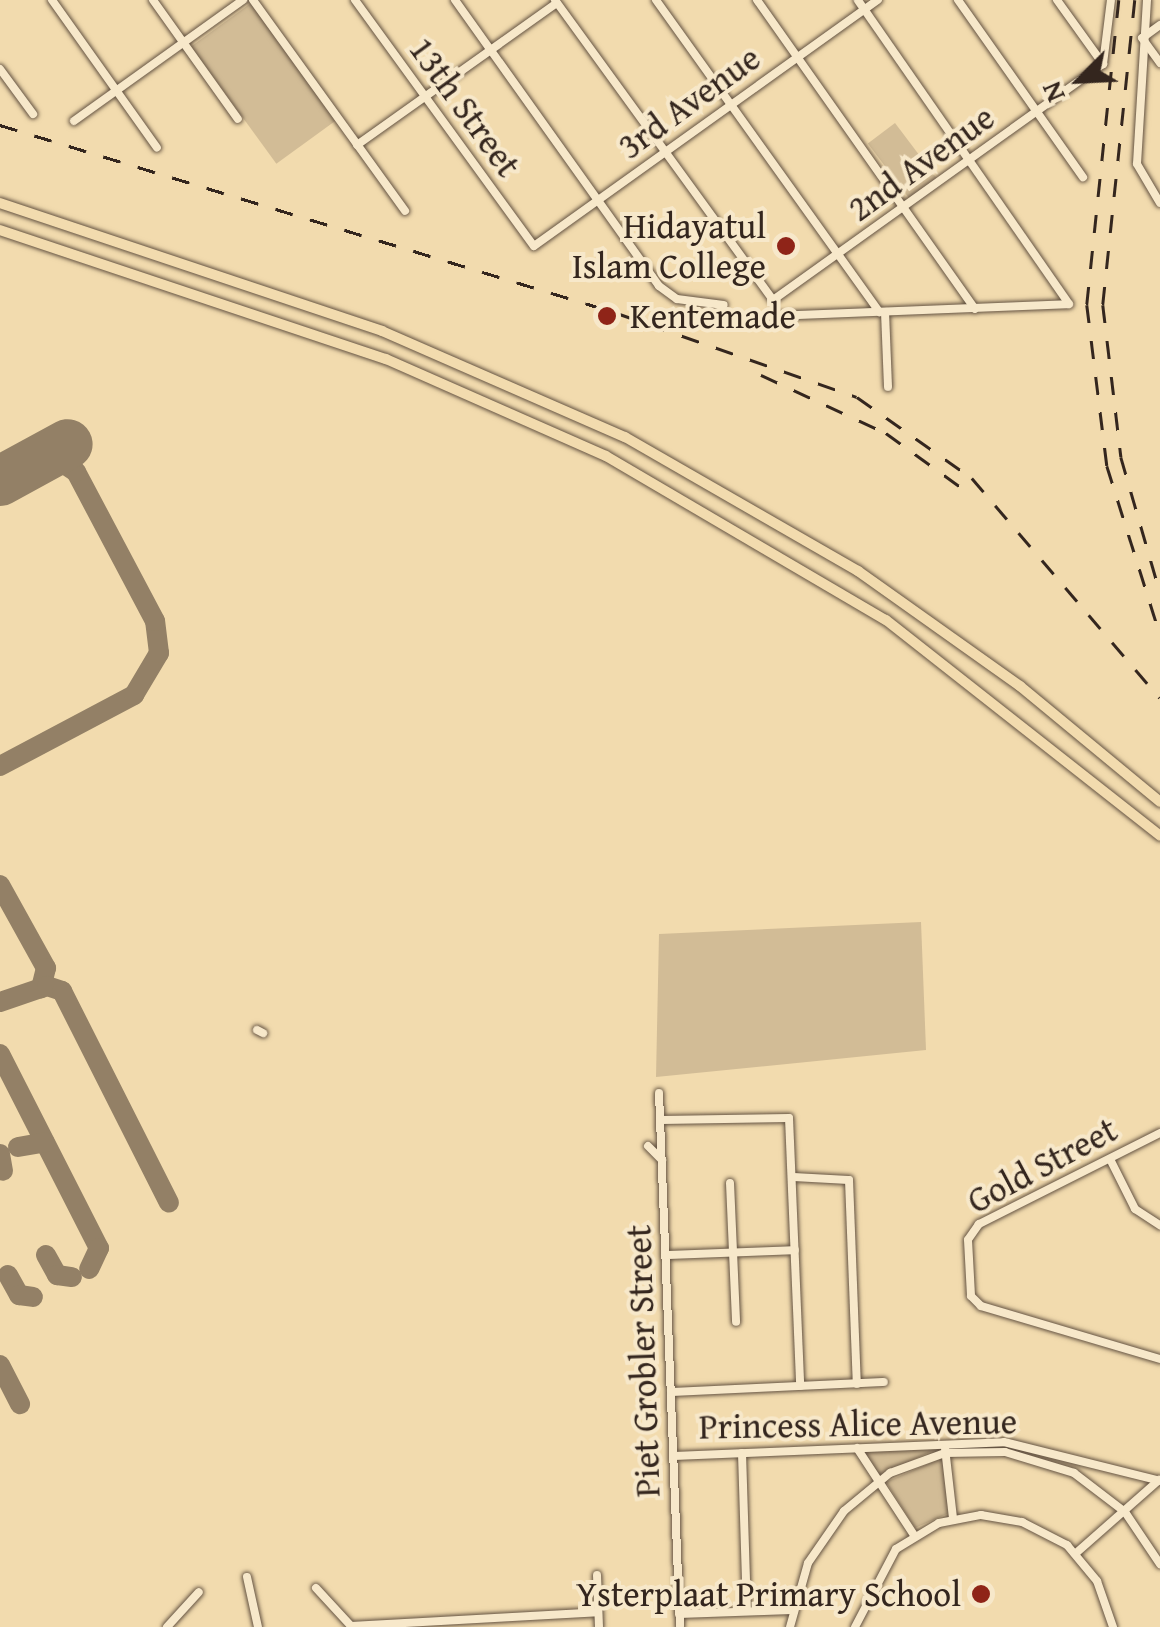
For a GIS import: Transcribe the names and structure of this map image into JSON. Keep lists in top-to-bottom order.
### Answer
{
  "streets": {
    "street": [
      "3rd Avenue",
      "13th Street",
      "2nd Avenue",
      "Gold Street",
      "Piet Grobler Street",
      "Princess Alice Avenue"
    ]
  },
  "crossings": [
    ["3rd Avenue", "13th Street"],
    ["3rd Avenue", "2nd Avenue"],
    ["Piet Grobler Street", "Princess Alice Avenue"]
  ],
  "places": ["Hidayatul Islam College", "Kentemade", "Ysterplaat Primary School"],
  "north": "bottom left"
}
